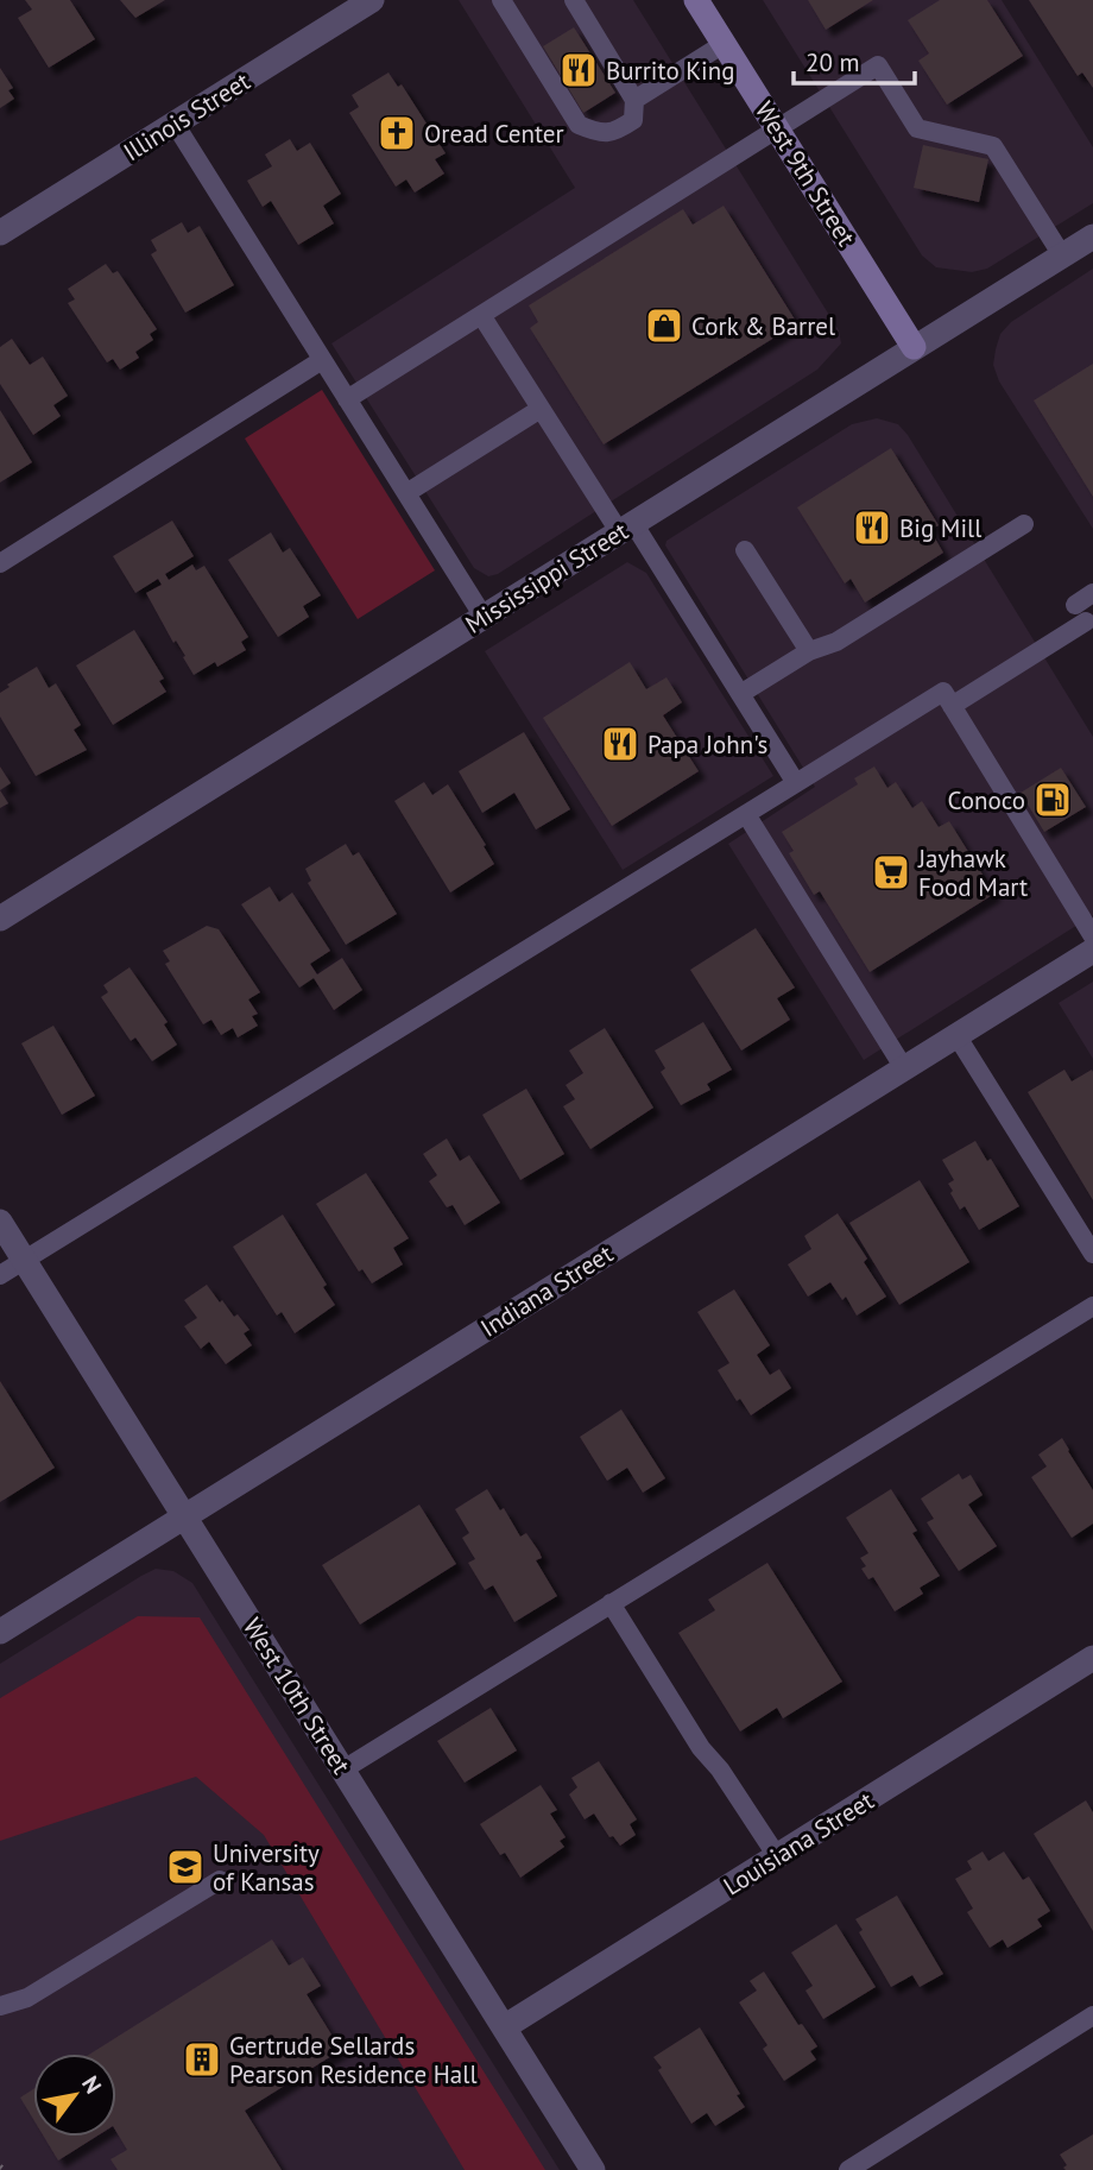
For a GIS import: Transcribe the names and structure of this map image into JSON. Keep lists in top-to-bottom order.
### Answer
{
  "streets": {
    "main road": ["West 9th Street"],
    "street": [
      "Illinois Street",
      "Mississippi Street",
      "Indiana Street",
      "West 10th Street",
      "Louisiana Street"
    ]
  },
  "crossings": [
    ["West 9th Street", "Mississippi Street"],
    ["Indiana Street", "West 10th Street"],
    ["West 10th Street", "Louisiana Street"]
  ],
  "places": {
    "restaurant": ["Burrito King", "Big Mill", "Papa John's"],
    "church": ["Oread Center"],
    "shop": ["Cork & Barrel"],
    "fuel station": ["Conoco"],
    "supermarket": ["Jayhawk Food Mart"],
    "school or university": ["University of Kansas"],
    "building": ["Gertrude Sellards Pearson Residence Hall"]
  },
  "scale_bar": "20 m",
  "north": "top right"
}
